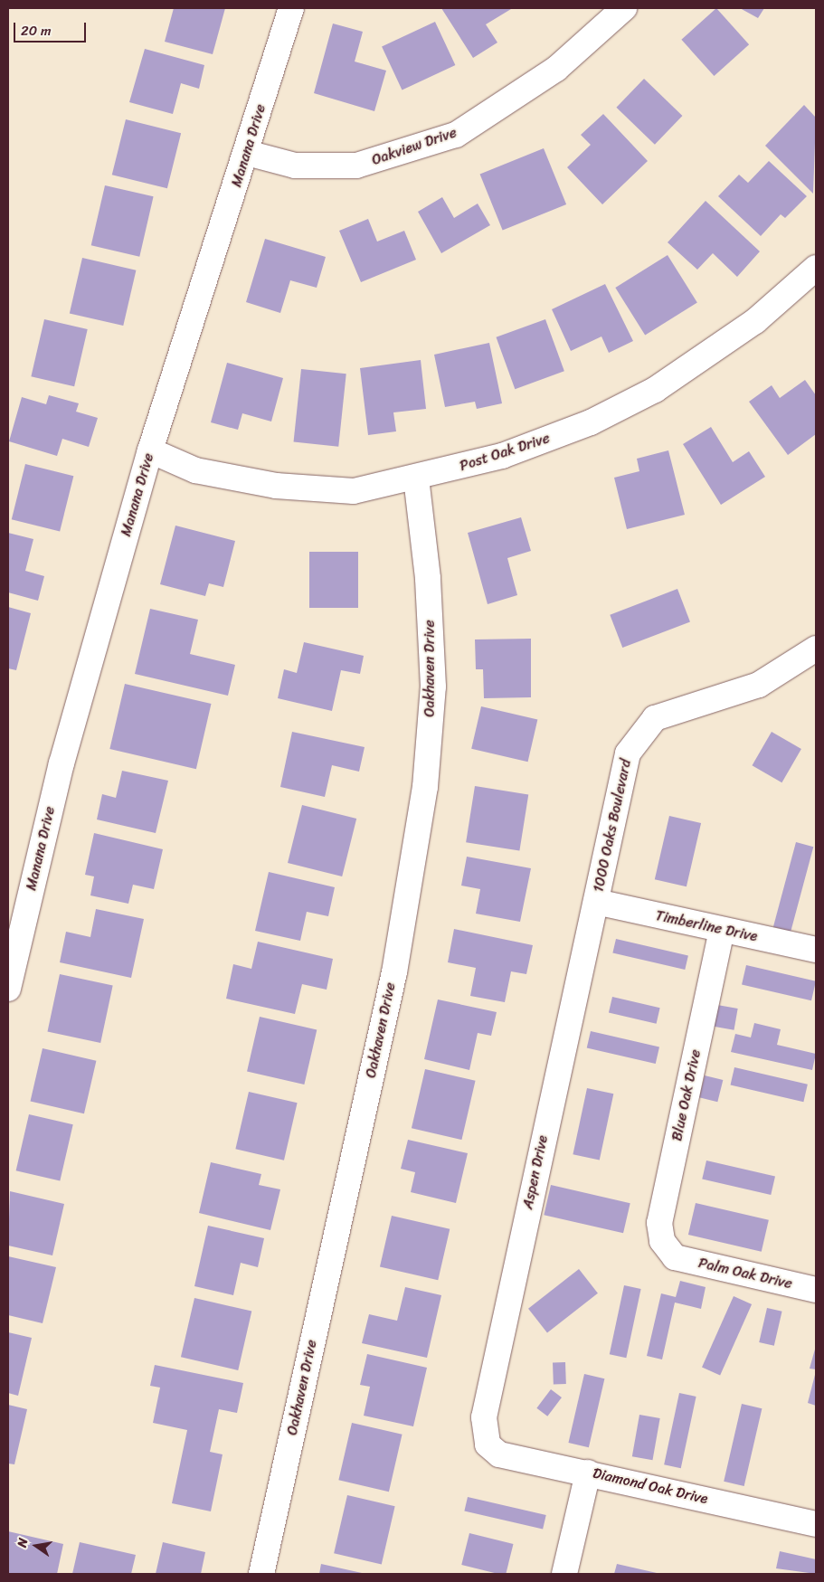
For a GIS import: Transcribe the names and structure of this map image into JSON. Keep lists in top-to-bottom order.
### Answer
{
  "streets": {
    "street": [
      "Manana Drive",
      "Oakview Drive",
      "Post Oak Drive",
      "Oakhaven Drive",
      "1000 Oaks Boulevard",
      "Timberline Drive",
      "Blue Oak Drive",
      "Aspen Drive",
      "Palm Oak Drive",
      "Diamond Oak Drive"
    ]
  },
  "crossings": [
    ["Manana Drive", "Oakview Drive"],
    ["Manana Drive", "Post Oak Drive"],
    ["Post Oak Drive", "Oakhaven Drive"],
    ["1000 Oaks Boulevard", "Timberline Drive"],
    ["1000 Oaks Boulevard", "Aspen Drive"],
    ["Timberline Drive", "Blue Oak Drive"],
    ["Timberline Drive", "Aspen Drive"],
    ["Blue Oak Drive", "Palm Oak Drive"],
    ["Aspen Drive", "Diamond Oak Drive"]
  ],
  "scale_bar": "20 m",
  "north": "left"
}
